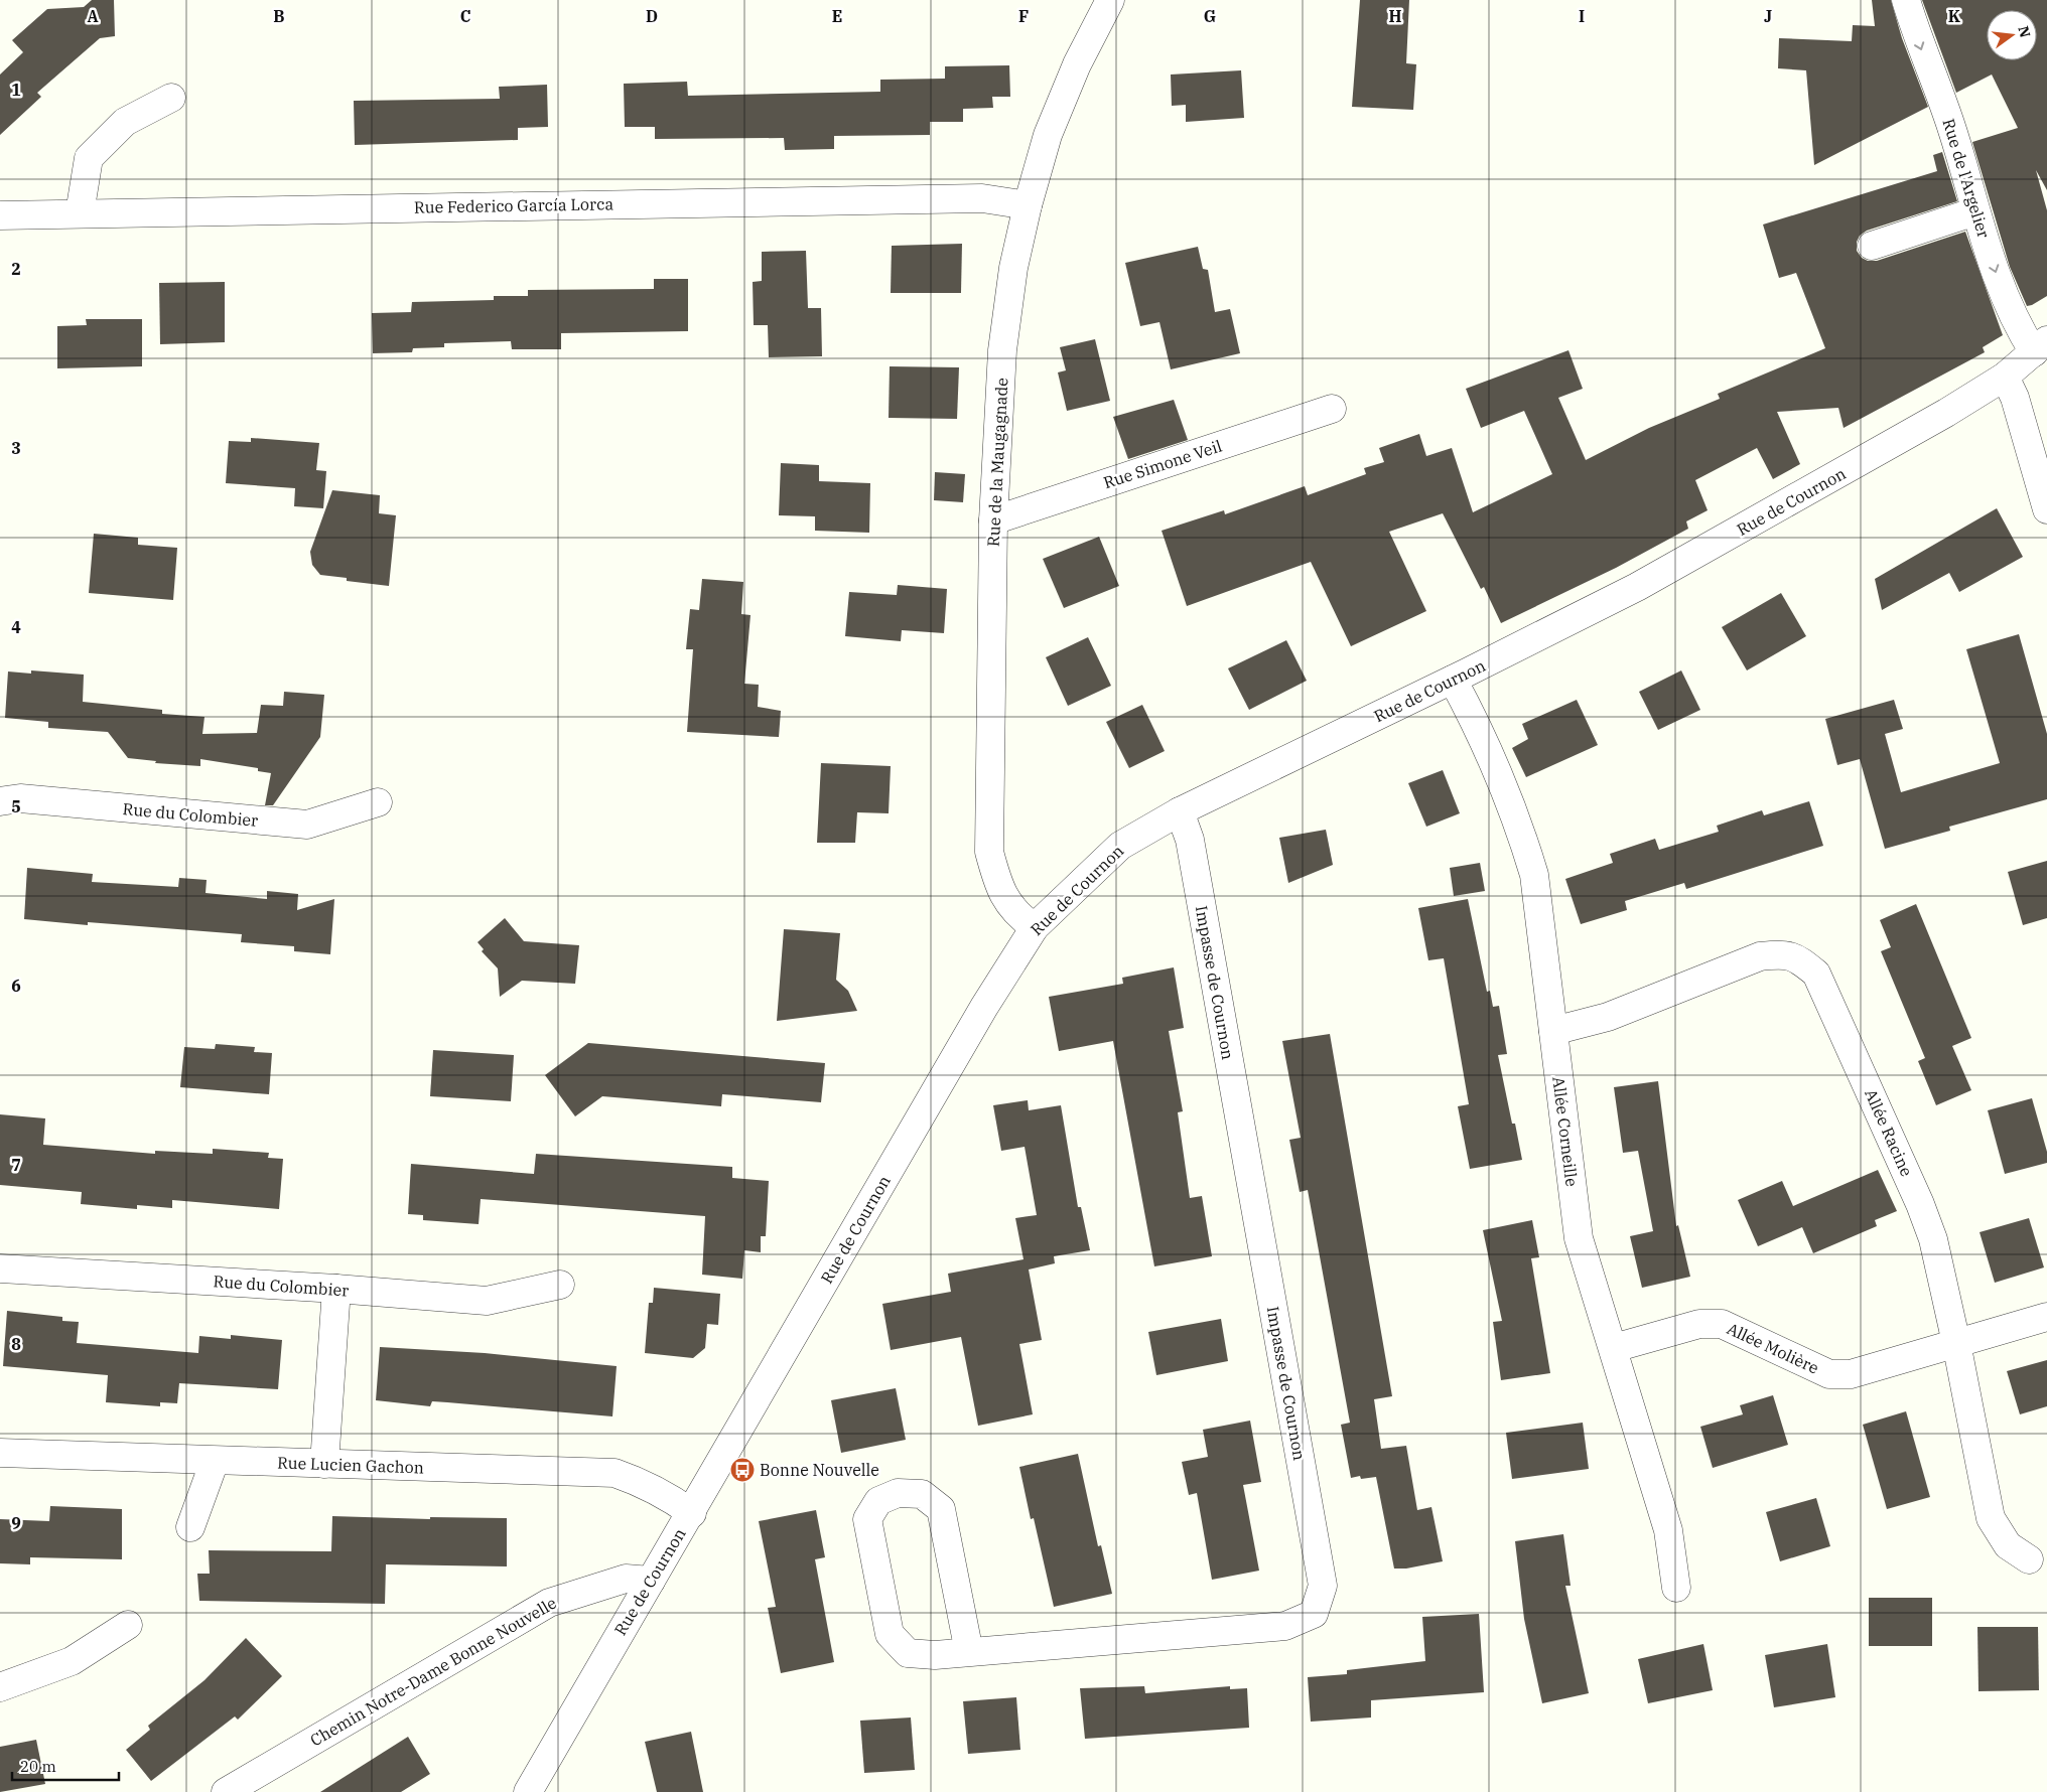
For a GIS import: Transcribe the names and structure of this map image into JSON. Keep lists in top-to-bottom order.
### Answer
{
  "streets": {
    "street": [
      "Rue de l'Argelier",
      "Rue Federico García Lorca",
      "Rue de la Maugagnade",
      "Rue Simone Veil",
      "Rue de Cournon",
      "Rue du Colombier",
      "Impasse de Cournon",
      "Allée Corneille",
      "Allée Racine",
      "Allée Molière",
      "Rue Lucien Gachon",
      "Chemin Notre-Dame Bonne Nouvelle"
    ]
  },
  "crossings": [
    ["Rue de l'Argelier", "Rue de Cournon"],
    ["Rue Federico García Lorca", "Rue de la Maugagnade"],
    ["Rue de la Maugagnade", "Rue Simone Veil"],
    ["Rue de la Maugagnade", "Rue de Cournon"],
    ["Rue de Cournon", "Impasse de Cournon"],
    ["Rue de Cournon", "Allée Corneille"],
    ["Rue de Cournon", "Rue Lucien Gachon"],
    ["Rue de Cournon", "Chemin Notre-Dame Bonne Nouvelle"],
    ["Allée Corneille", "Allée Racine"],
    ["Allée Corneille", "Allée Molière"],
    ["Allée Racine", "Allée Molière"]
  ],
  "one_way": ["Rue de l'Argelier"],
  "places": {
    "bus stop": ["Bonne Nouvelle"]
  },
  "scale_bar": "20 m",
  "north": "right",
  "grid": {
    "columns": [
      "A",
      "B",
      "C",
      "D",
      "E",
      "F",
      "G",
      "H",
      "I",
      "J",
      "K"
    ],
    "rows": [
      "1",
      "2",
      "3",
      "4",
      "5",
      "6",
      "7",
      "8",
      "9"
    ]
  }
}
